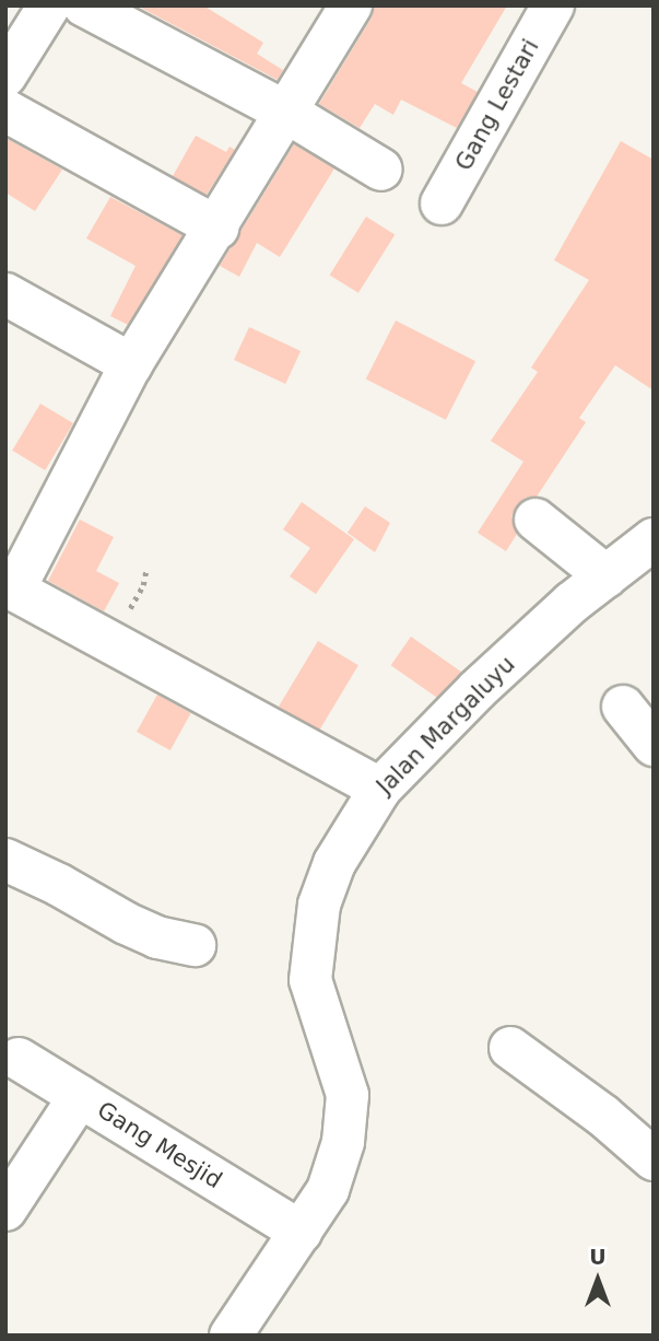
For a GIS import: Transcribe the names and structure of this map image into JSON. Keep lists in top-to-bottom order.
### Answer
{
  "streets": {
    "street": ["Gang Lestari", "Jalan Margaluyu", "Gang Mesjid"]
  },
  "crossings": [
    ["Jalan Margaluyu", "Gang Mesjid"]
  ],
  "north": "top"
}
